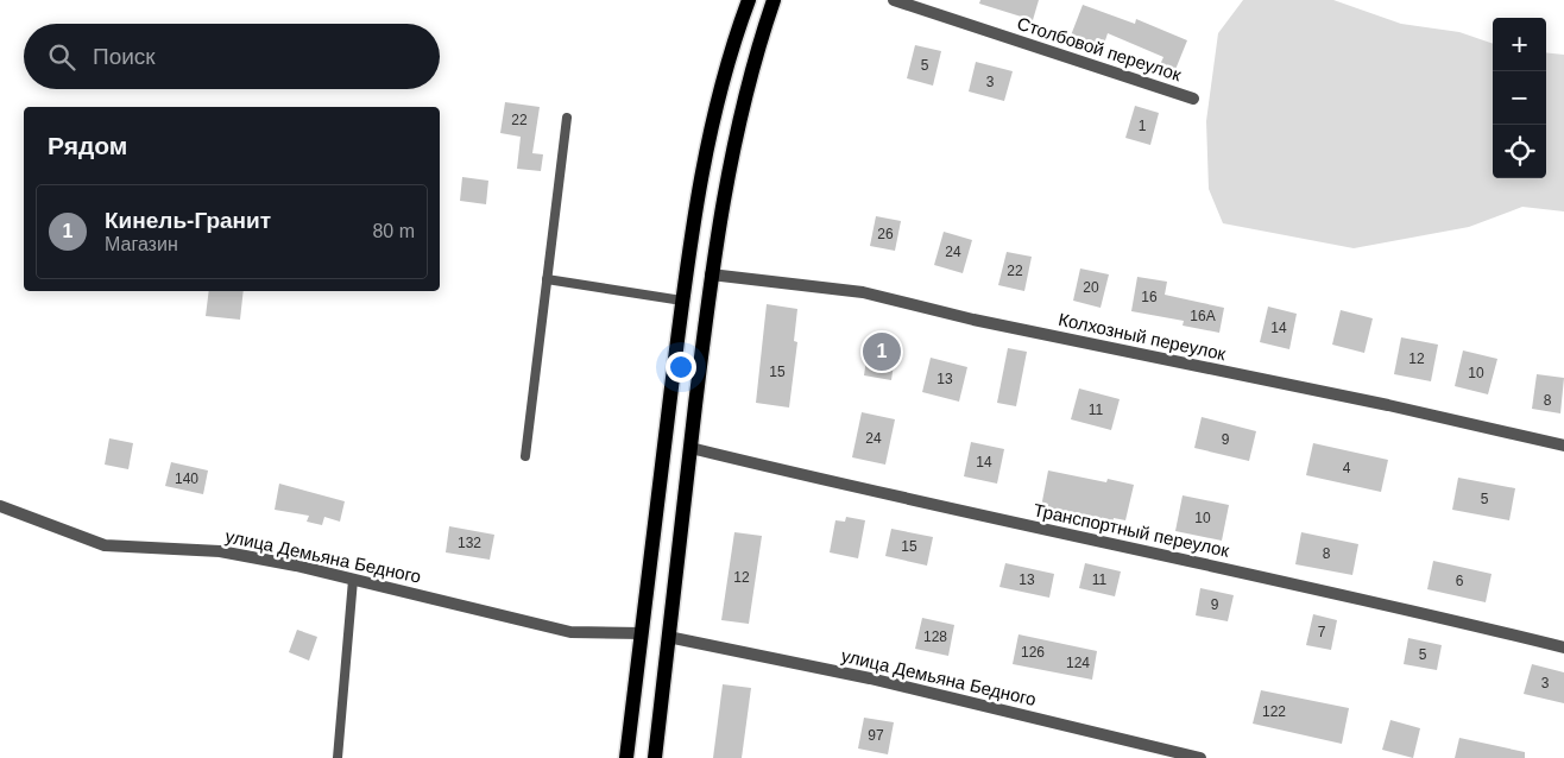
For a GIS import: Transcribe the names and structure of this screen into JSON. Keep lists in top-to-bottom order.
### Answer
{
  "streets": {
    "street": [
      "Столбовой переулок",
      "Колхозный переулок",
      "Транспортный переулок",
      "улица Демьяна Бедного"
    ]
  },
  "house_numbers": [
    "5",
    "3",
    "22",
    "1",
    "26",
    "24",
    "22",
    "20",
    "16",
    "16А",
    "14",
    "12",
    "15",
    "10",
    "13",
    "8",
    "11",
    "24",
    "9",
    "14",
    "4",
    "140",
    "5",
    "10",
    "132",
    "15",
    "8",
    "12",
    "13",
    "11",
    "6",
    "9",
    "7",
    "128",
    "126",
    "5",
    "124",
    "3",
    "122",
    "97"
  ],
  "page": {
    "map_buttons": ["+", "−"],
    "search": "Поиск",
    "heading": "Рядом",
    "list": [
      {
        "mark": "1",
        "name": "Кинель-Гранит",
        "note": "Магазин",
        "value": "80 m"
      }
    ],
    "pins": "1"
  }
}
